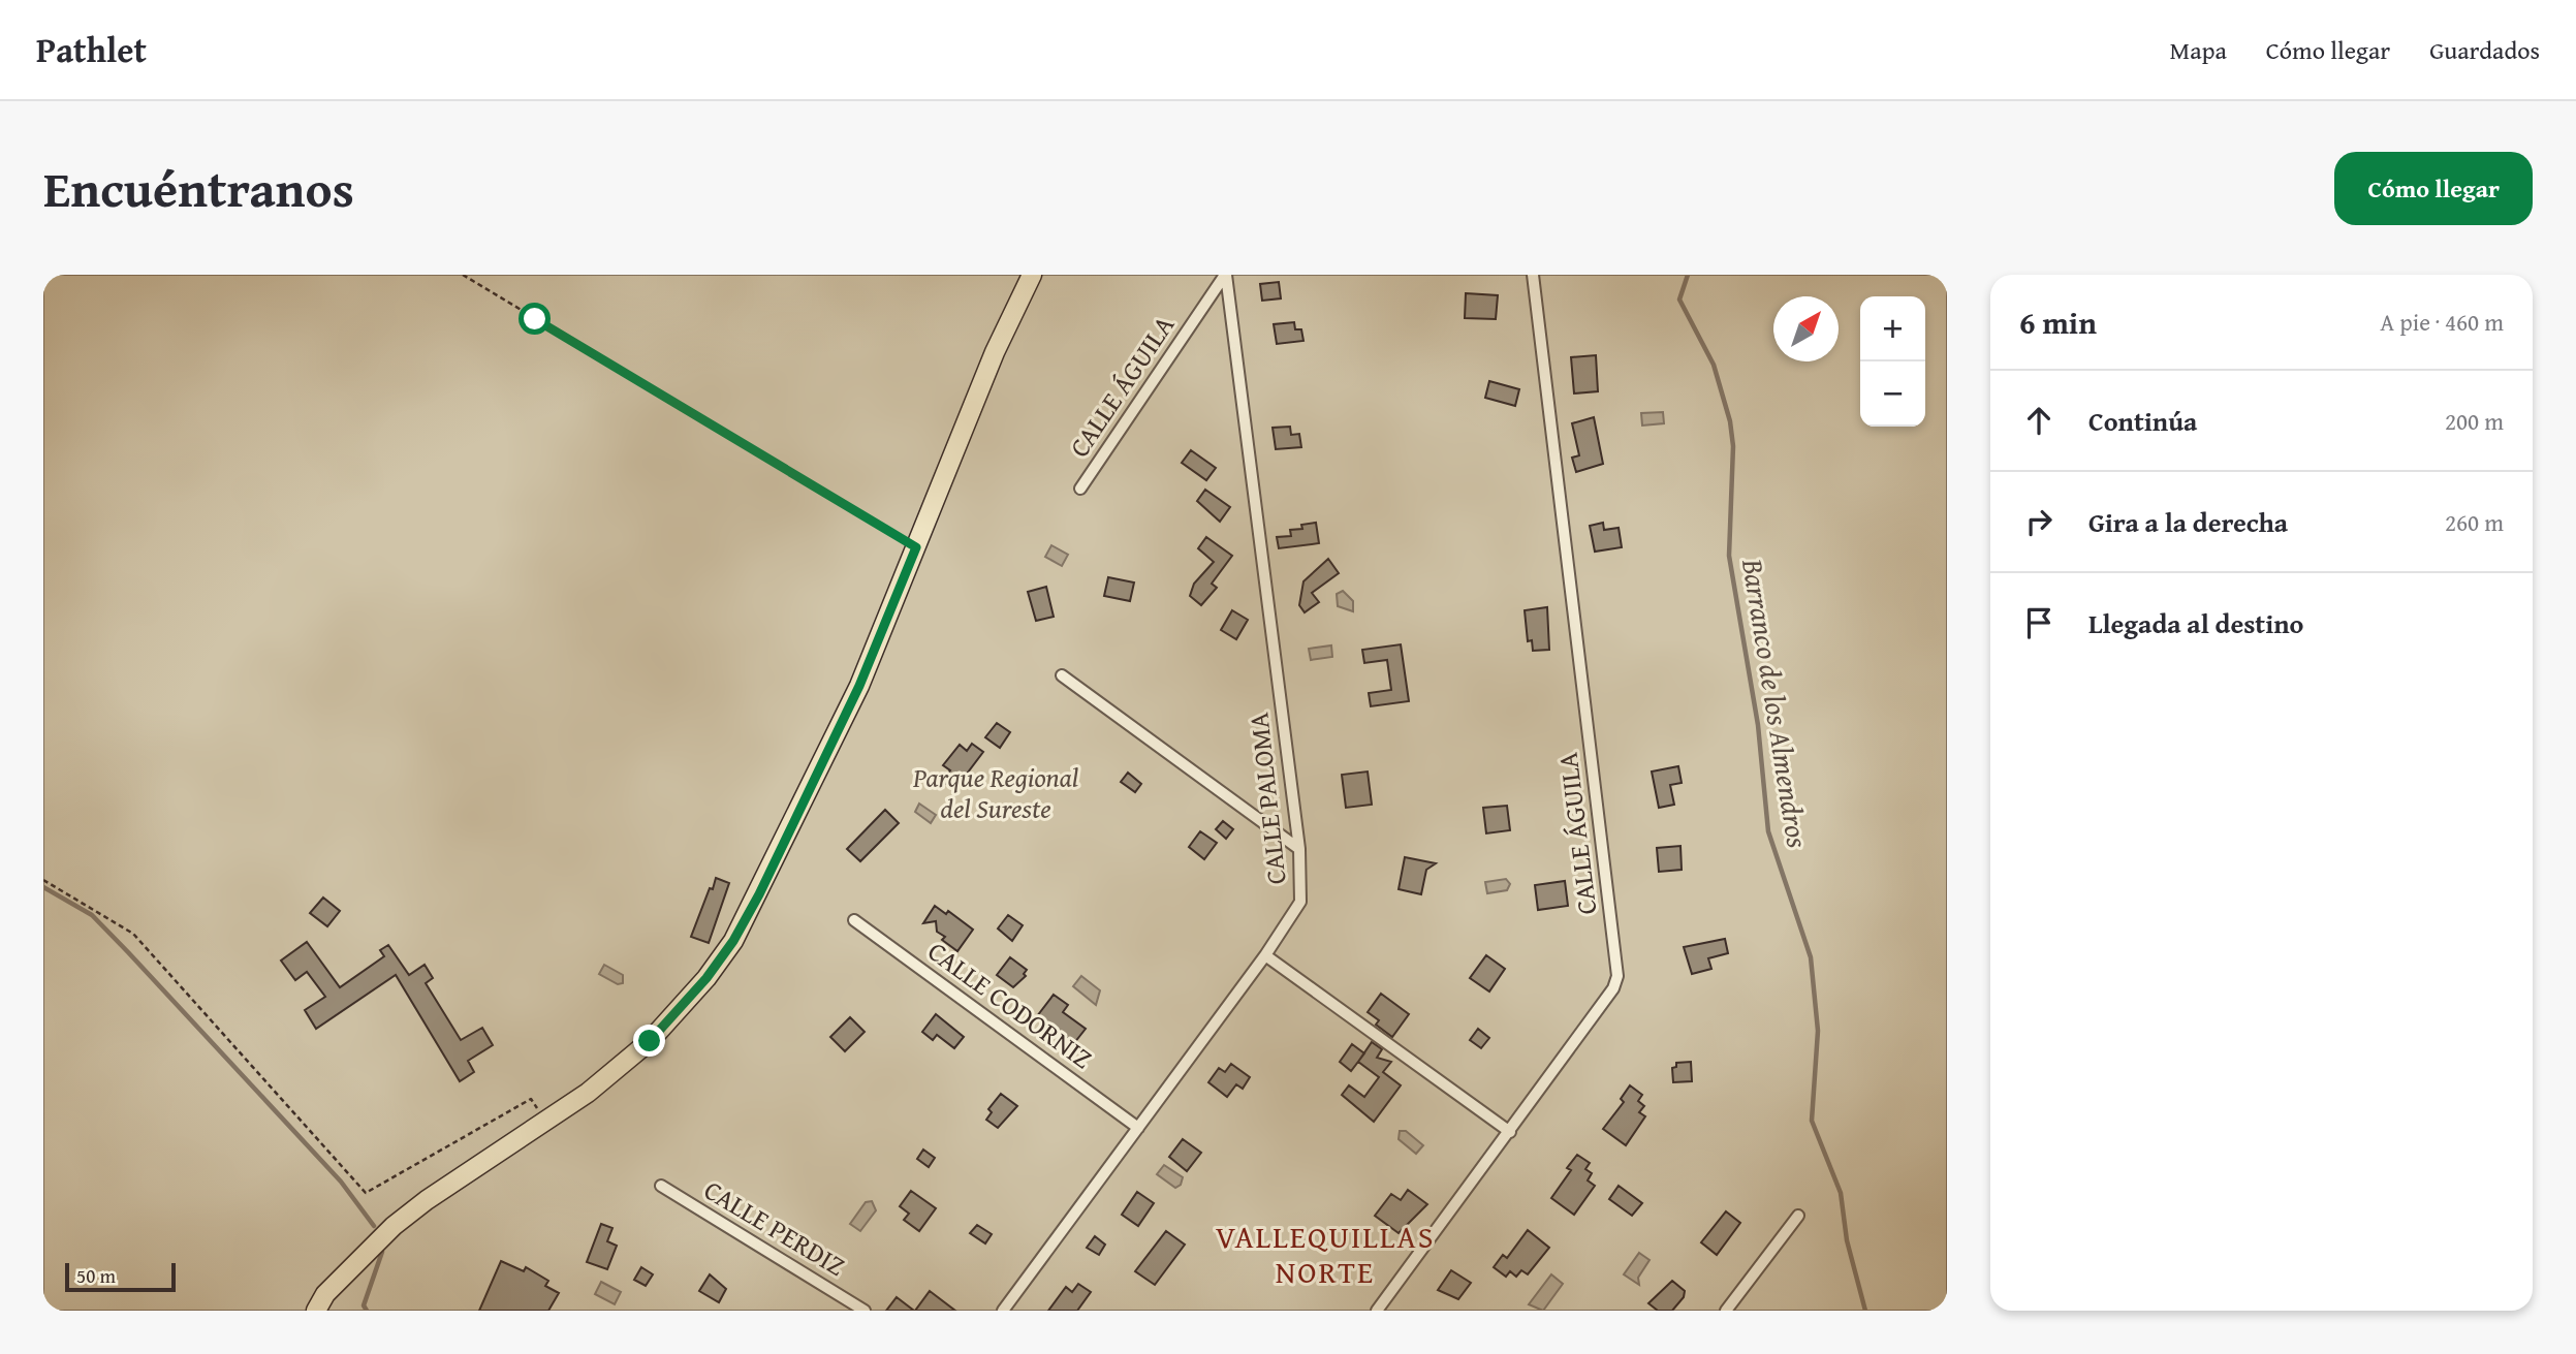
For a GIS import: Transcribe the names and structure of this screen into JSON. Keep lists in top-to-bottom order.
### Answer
{
  "streets": {
    "street": [
      "CALLE ÁGUILA",
      "CALLE PALOMA",
      "CALLE CODORNIZ",
      "CALLE PERDIZ"
    ]
  },
  "crossings": [
    ["CALLE ÁGUILA", "CALLE PALOMA"],
    ["CALLE PALOMA", "CALLE CODORNIZ"]
  ],
  "districts": ["VALLEQUILLAS NORTE"],
  "water": ["Barranco de los Almendros"],
  "parks": ["Parque Regional del Sureste"],
  "scale_bar": "50 m",
  "north": "top right",
  "page": {
    "header": "Pathlet",
    "nav": ["Mapa", "Cómo llegar", "Guardados"],
    "title": "Encuéntranos",
    "buttons": "Cómo llegar",
    "heading": ["6 min", "A pie · 460 m"],
    "map_buttons": ["+", "−"],
    "list": [
      ["Continúa", "200 m"],
      ["Gira a la derecha", "260 m"],
      "Llegada al destino"
    ],
    "scale": "50 m"
  }
}
